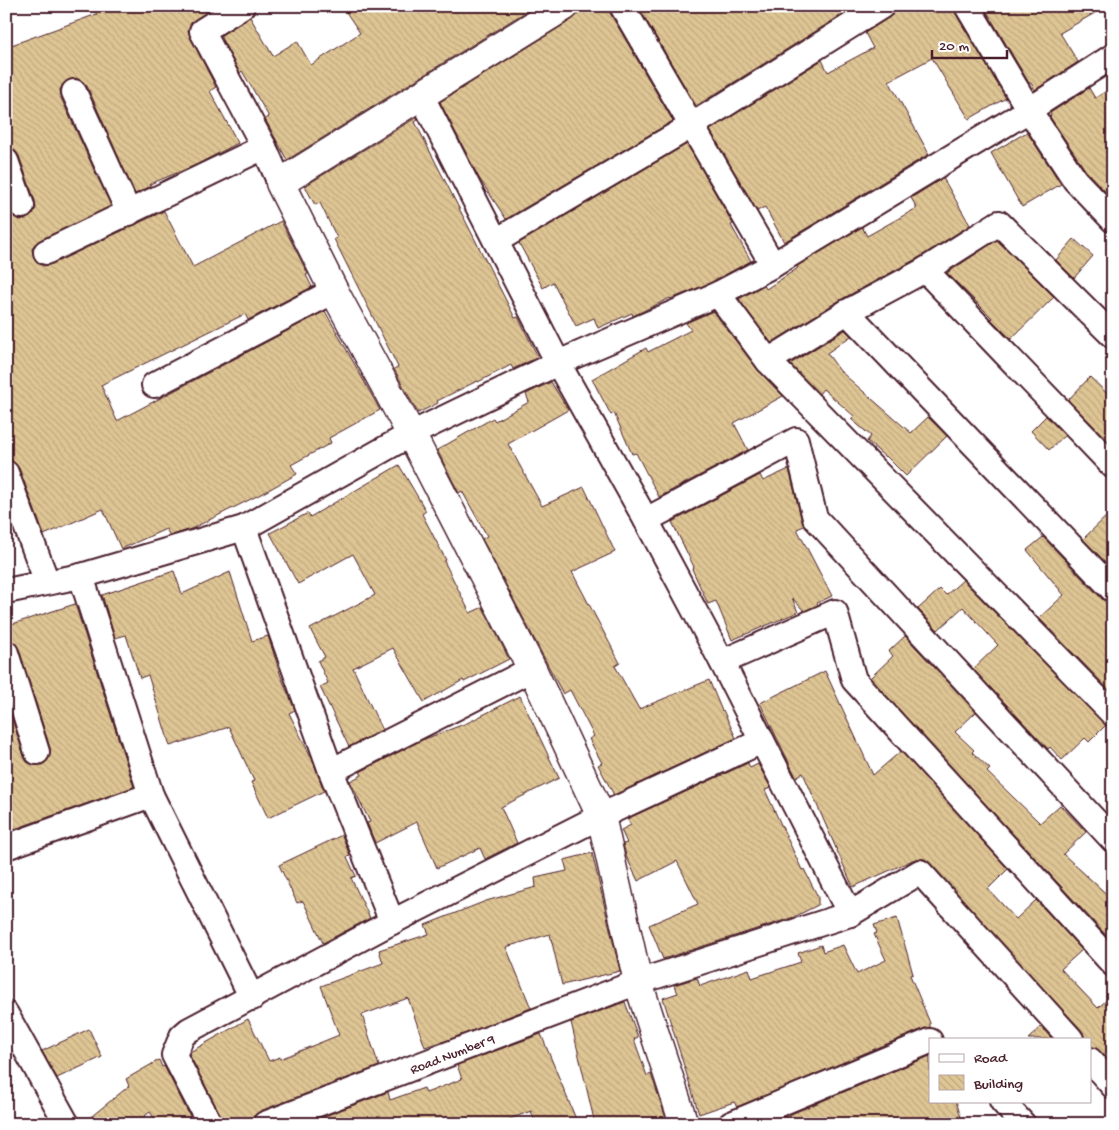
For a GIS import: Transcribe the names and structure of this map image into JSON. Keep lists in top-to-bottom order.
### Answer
{
  "streets": {
    "street": ["Road Number 9"]
  },
  "legend": ["Road", "Building"],
  "scale_bar": "20 m"
}
